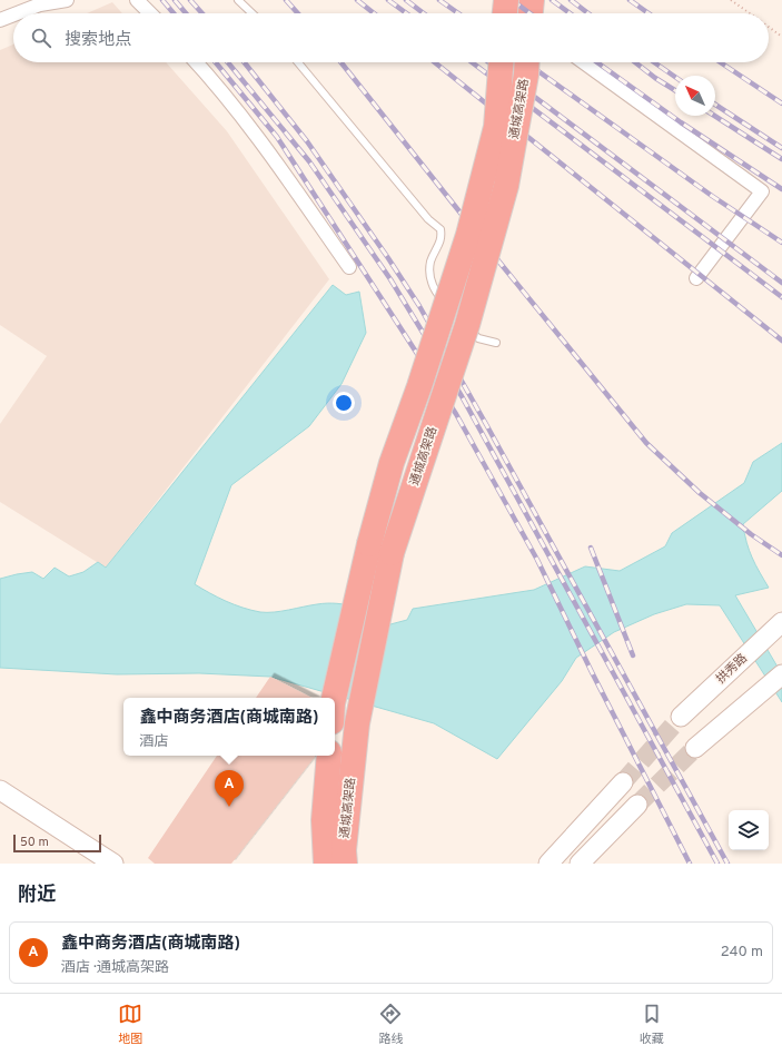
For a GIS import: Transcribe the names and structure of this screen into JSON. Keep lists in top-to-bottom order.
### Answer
{
  "streets": {
    "highway": ["通城高架路"],
    "main road": ["拱秀路"]
  },
  "scale_bar": "50 m",
  "north": "top left",
  "page": {
    "search": "搜索地点",
    "popup": ["鑫中商务酒店(商城南路)", "酒店"],
    "pins": "A",
    "scale": "50 m",
    "heading": "附近",
    "list": [
      {
        "mark": "A",
        "name": "鑫中商务酒店(商城南路)",
        "note": "酒店 · 通城高架路",
        "value": "240 m"
      }
    ],
    "nav": ["地图", "路线", "收藏"]
  }
}
